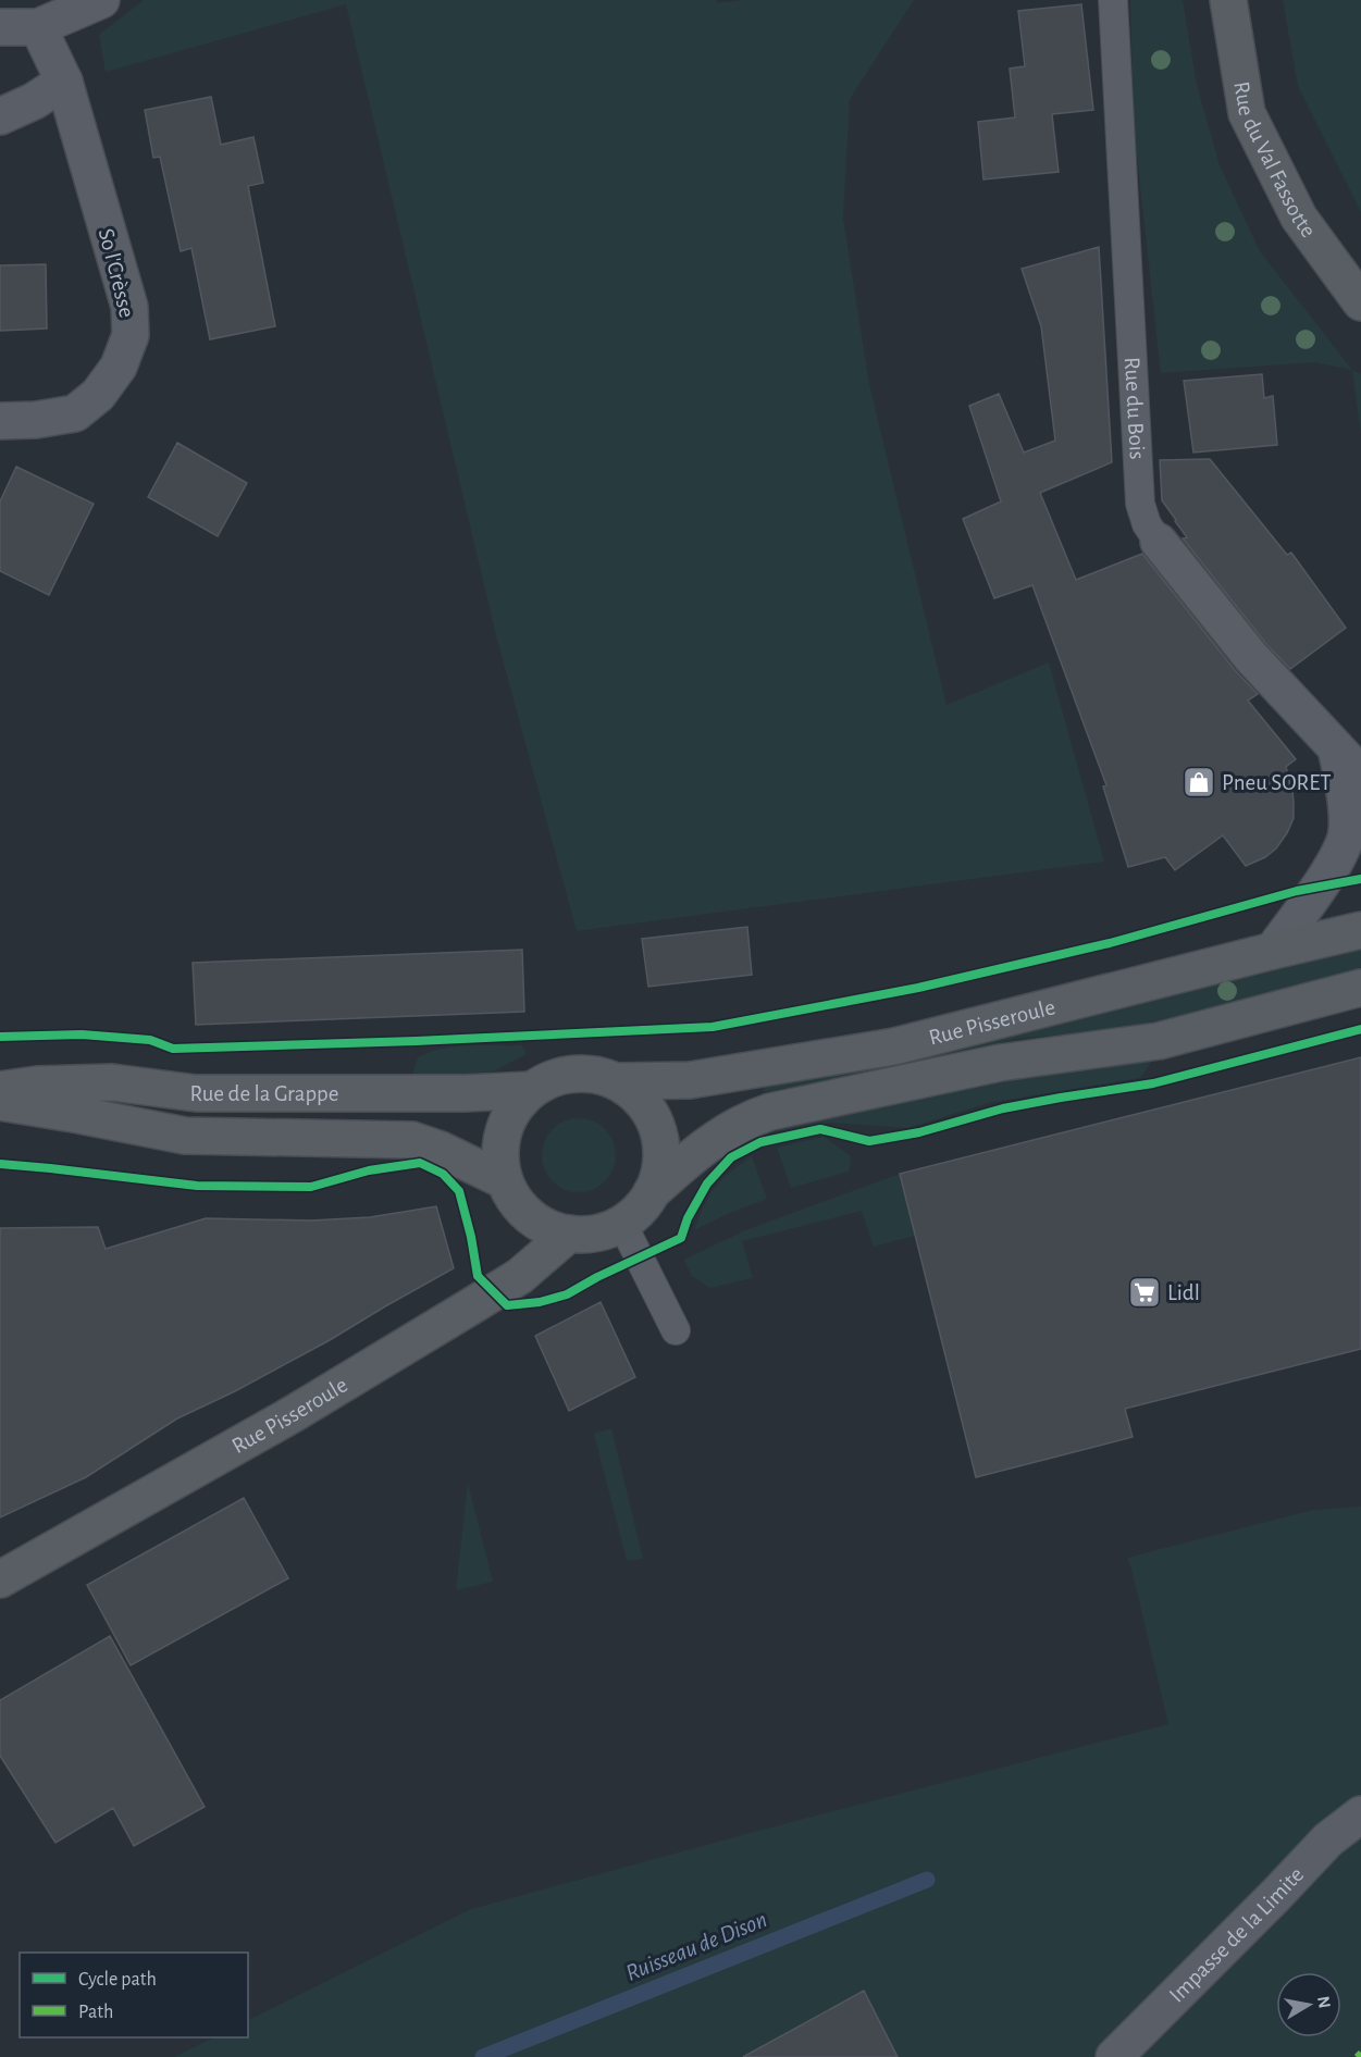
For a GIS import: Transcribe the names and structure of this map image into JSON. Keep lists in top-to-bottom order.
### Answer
{
  "streets": {
    "main road": ["Rue du Val Fassotte", "Rue Pisseroule", "Rue de la Grappe"],
    "street": ["So l'Crèsse", "Rue du Bois", "Impasse de la Limite"]
  },
  "crossings": [
    ["Rue Pisseroule", "Rue de la Grappe"]
  ],
  "water": ["Ruisseau de Dison"],
  "places": {
    "shop": ["Pneu SORET"],
    "supermarket": ["Lidl"]
  },
  "legend": ["Cycle path", "Path"],
  "north": "right"
}
